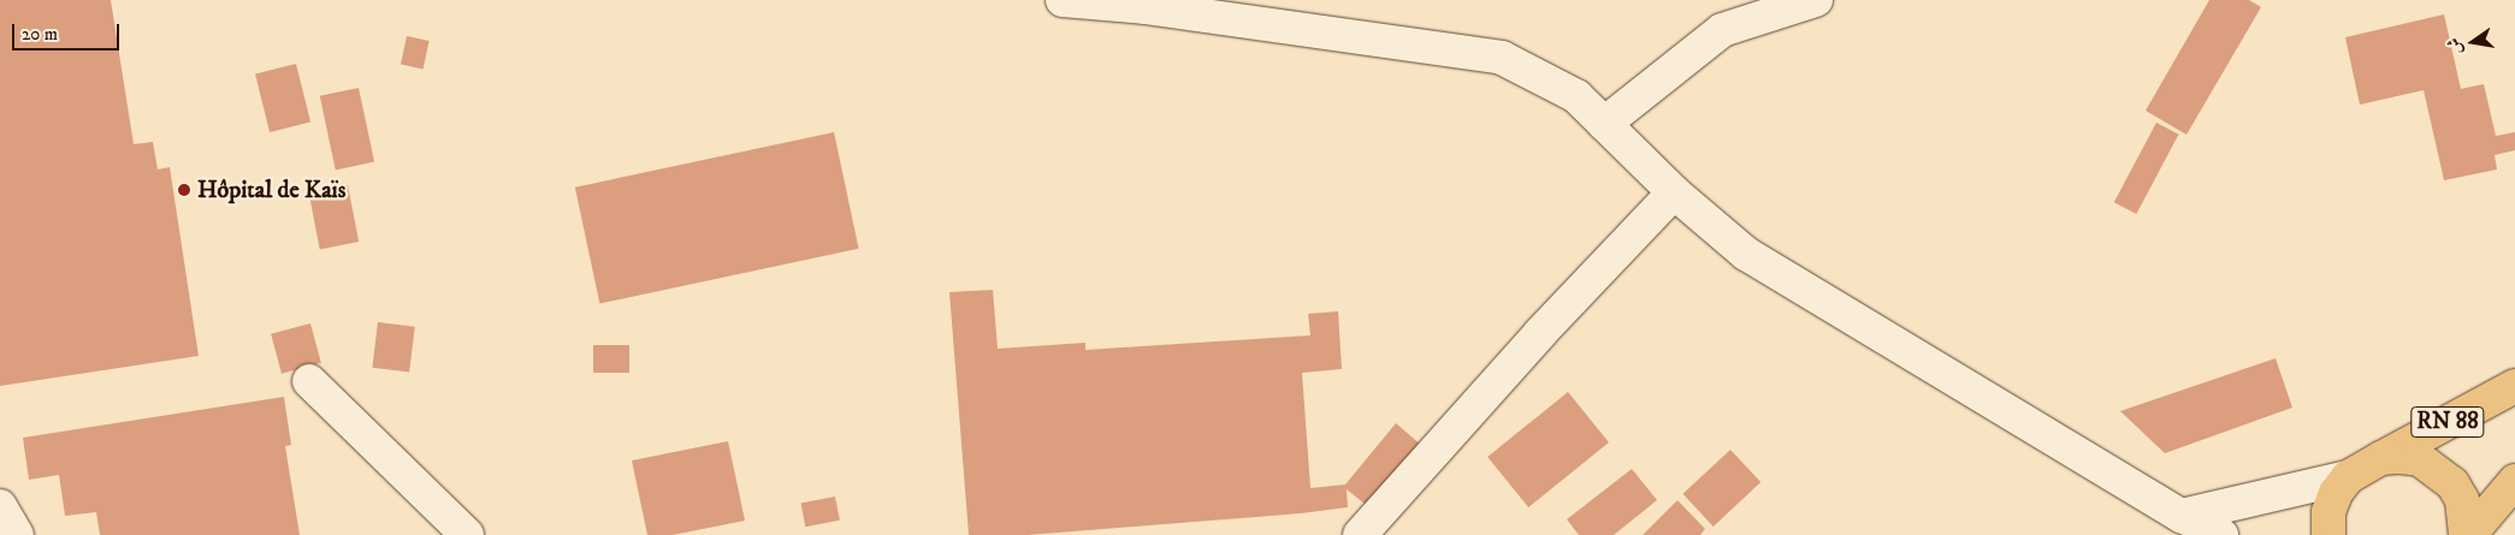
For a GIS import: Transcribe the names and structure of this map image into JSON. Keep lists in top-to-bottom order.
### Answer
{
  "streets": {
    "main road": ["RN 88"]
  },
  "places": ["Hôpital de Kaïs"],
  "scale_bar": "20 m",
  "north": "left"
}
